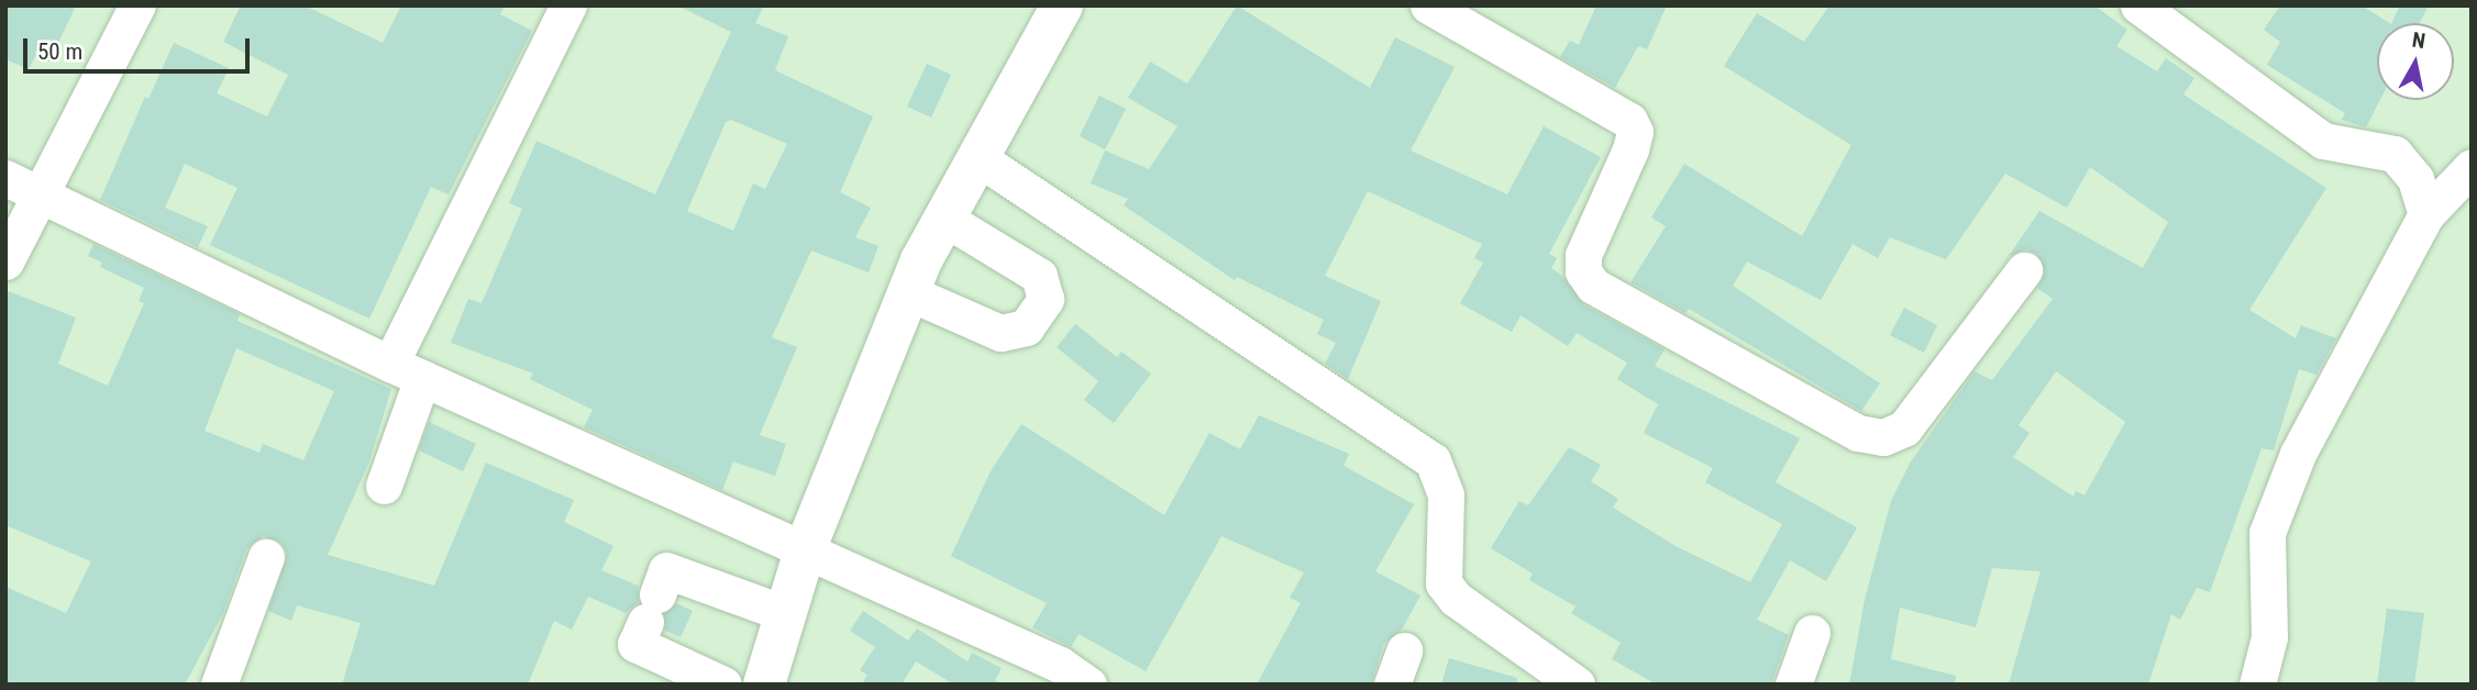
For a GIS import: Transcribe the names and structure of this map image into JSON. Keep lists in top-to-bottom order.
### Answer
{
  "scale_bar": "50 m",
  "north": "top"
}
